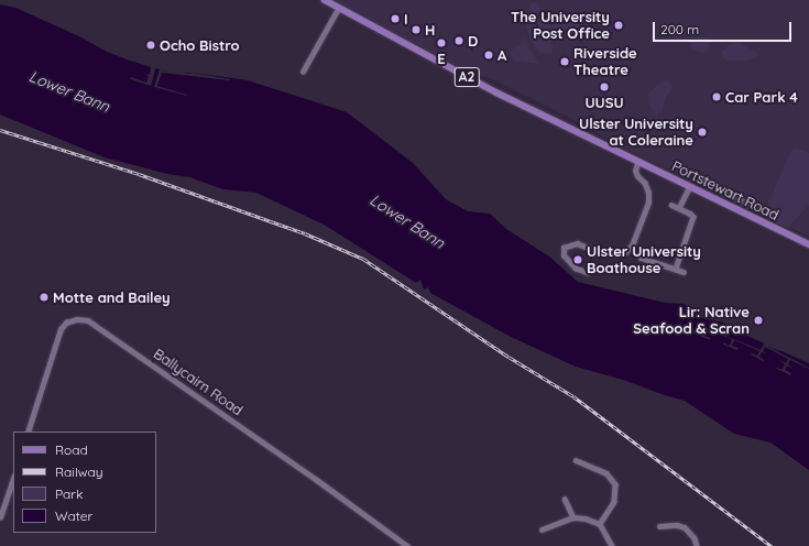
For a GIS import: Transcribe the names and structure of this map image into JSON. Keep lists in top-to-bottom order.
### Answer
{
  "streets": {
    "main road": ["A2", "Portstewart Road"],
    "street": ["Ballycairn Road"]
  },
  "water": ["Lower Bann"],
  "places": [
    "I",
    "The University Post Office",
    "H",
    "D",
    "E",
    "Ocho Bistro",
    "A",
    "Riverside Theatre",
    "UUSU",
    "Car Park 4",
    "Ulster University at Coleraine",
    "Ulster University Boathouse",
    "Motte and Bailey",
    "Lir: Native Seafood & Scran"
  ],
  "legend": [
    "Road",
    "Railway",
    "Park",
    "Water"
  ],
  "scale_bar": "200 m"
}
